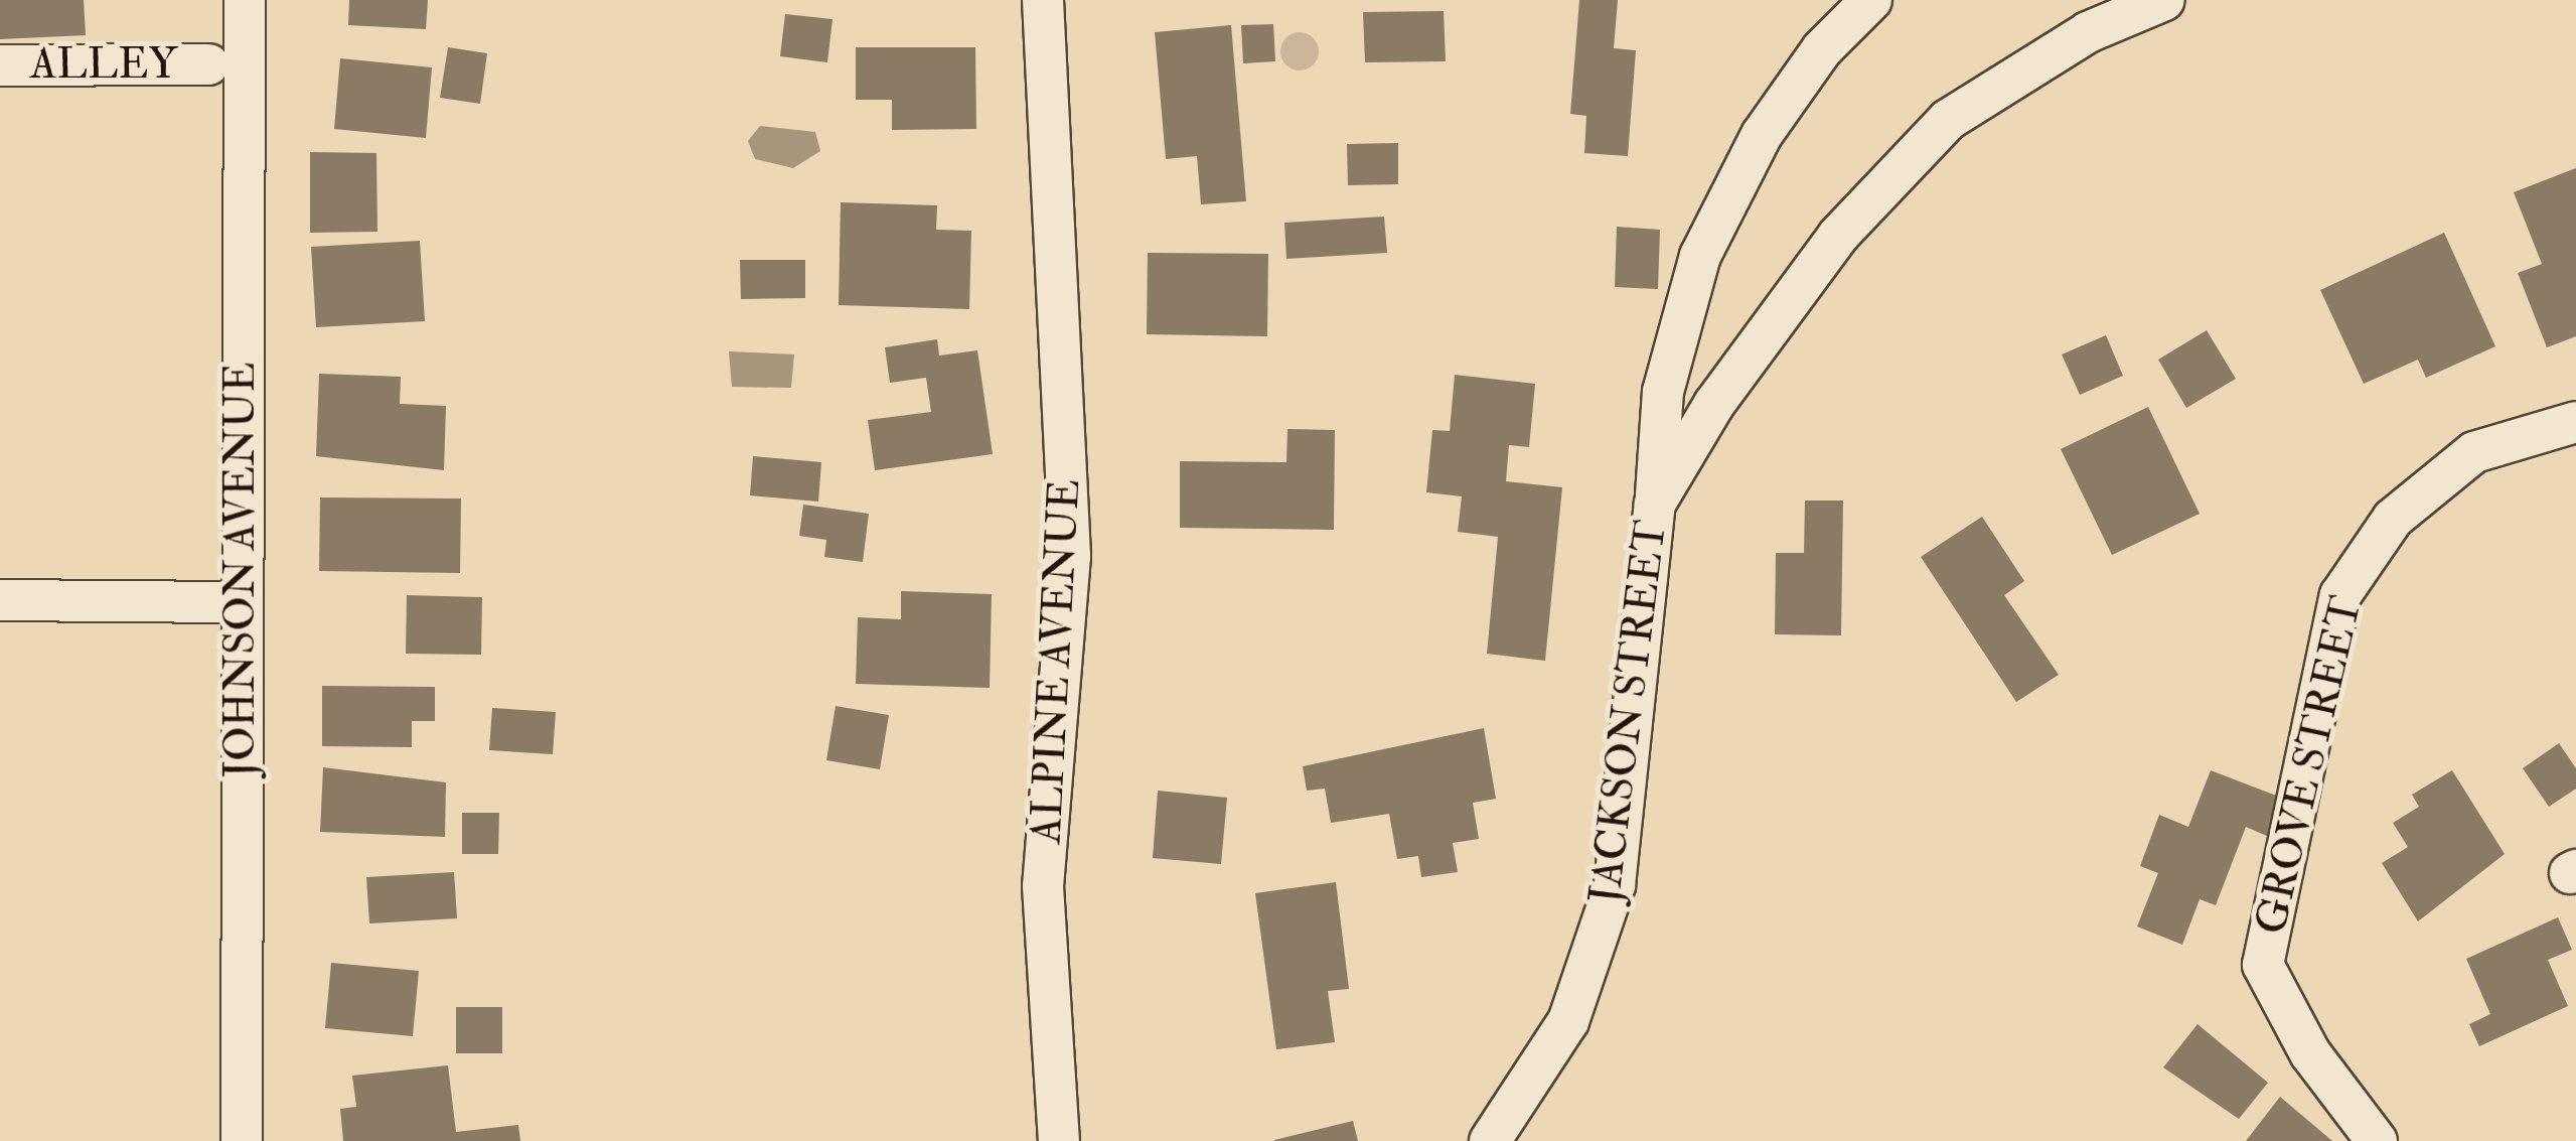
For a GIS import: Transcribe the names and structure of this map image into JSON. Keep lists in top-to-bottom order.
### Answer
{
  "streets": {
    "street": [
      "ALLEY",
      "JOHNSON AVENUE",
      "ALPINE AVENUE",
      "JACKSON STREET",
      "GROVE STREET"
    ]
  }
}
